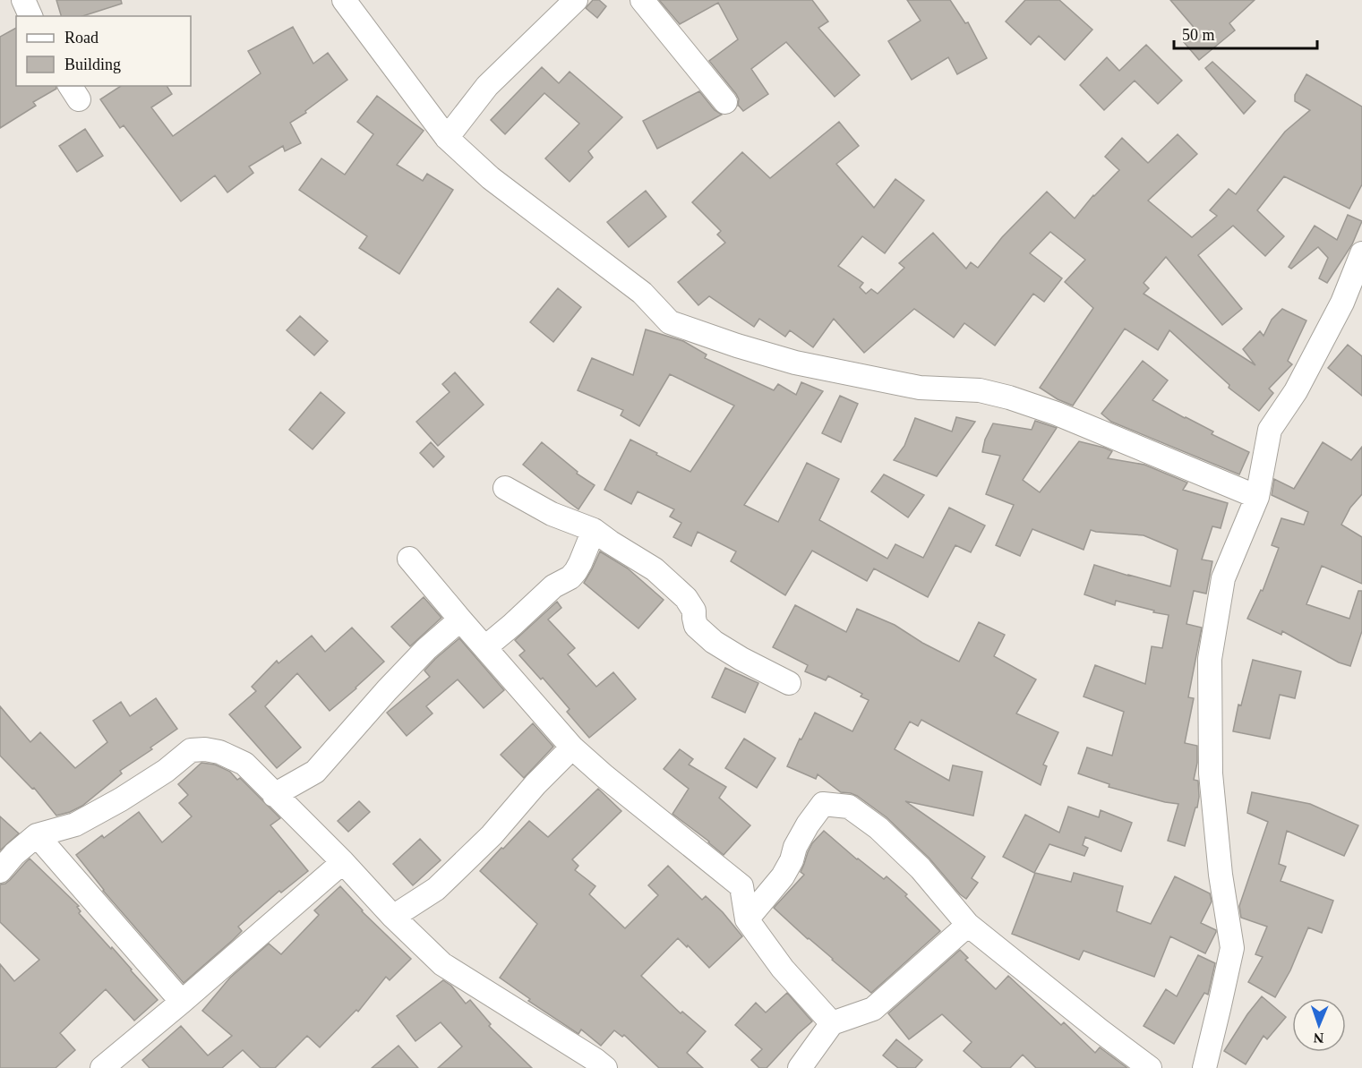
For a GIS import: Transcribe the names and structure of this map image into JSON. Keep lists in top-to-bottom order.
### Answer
{
  "legend": ["Road", "Building"],
  "scale_bar": "50 m",
  "north": "bottom"
}
